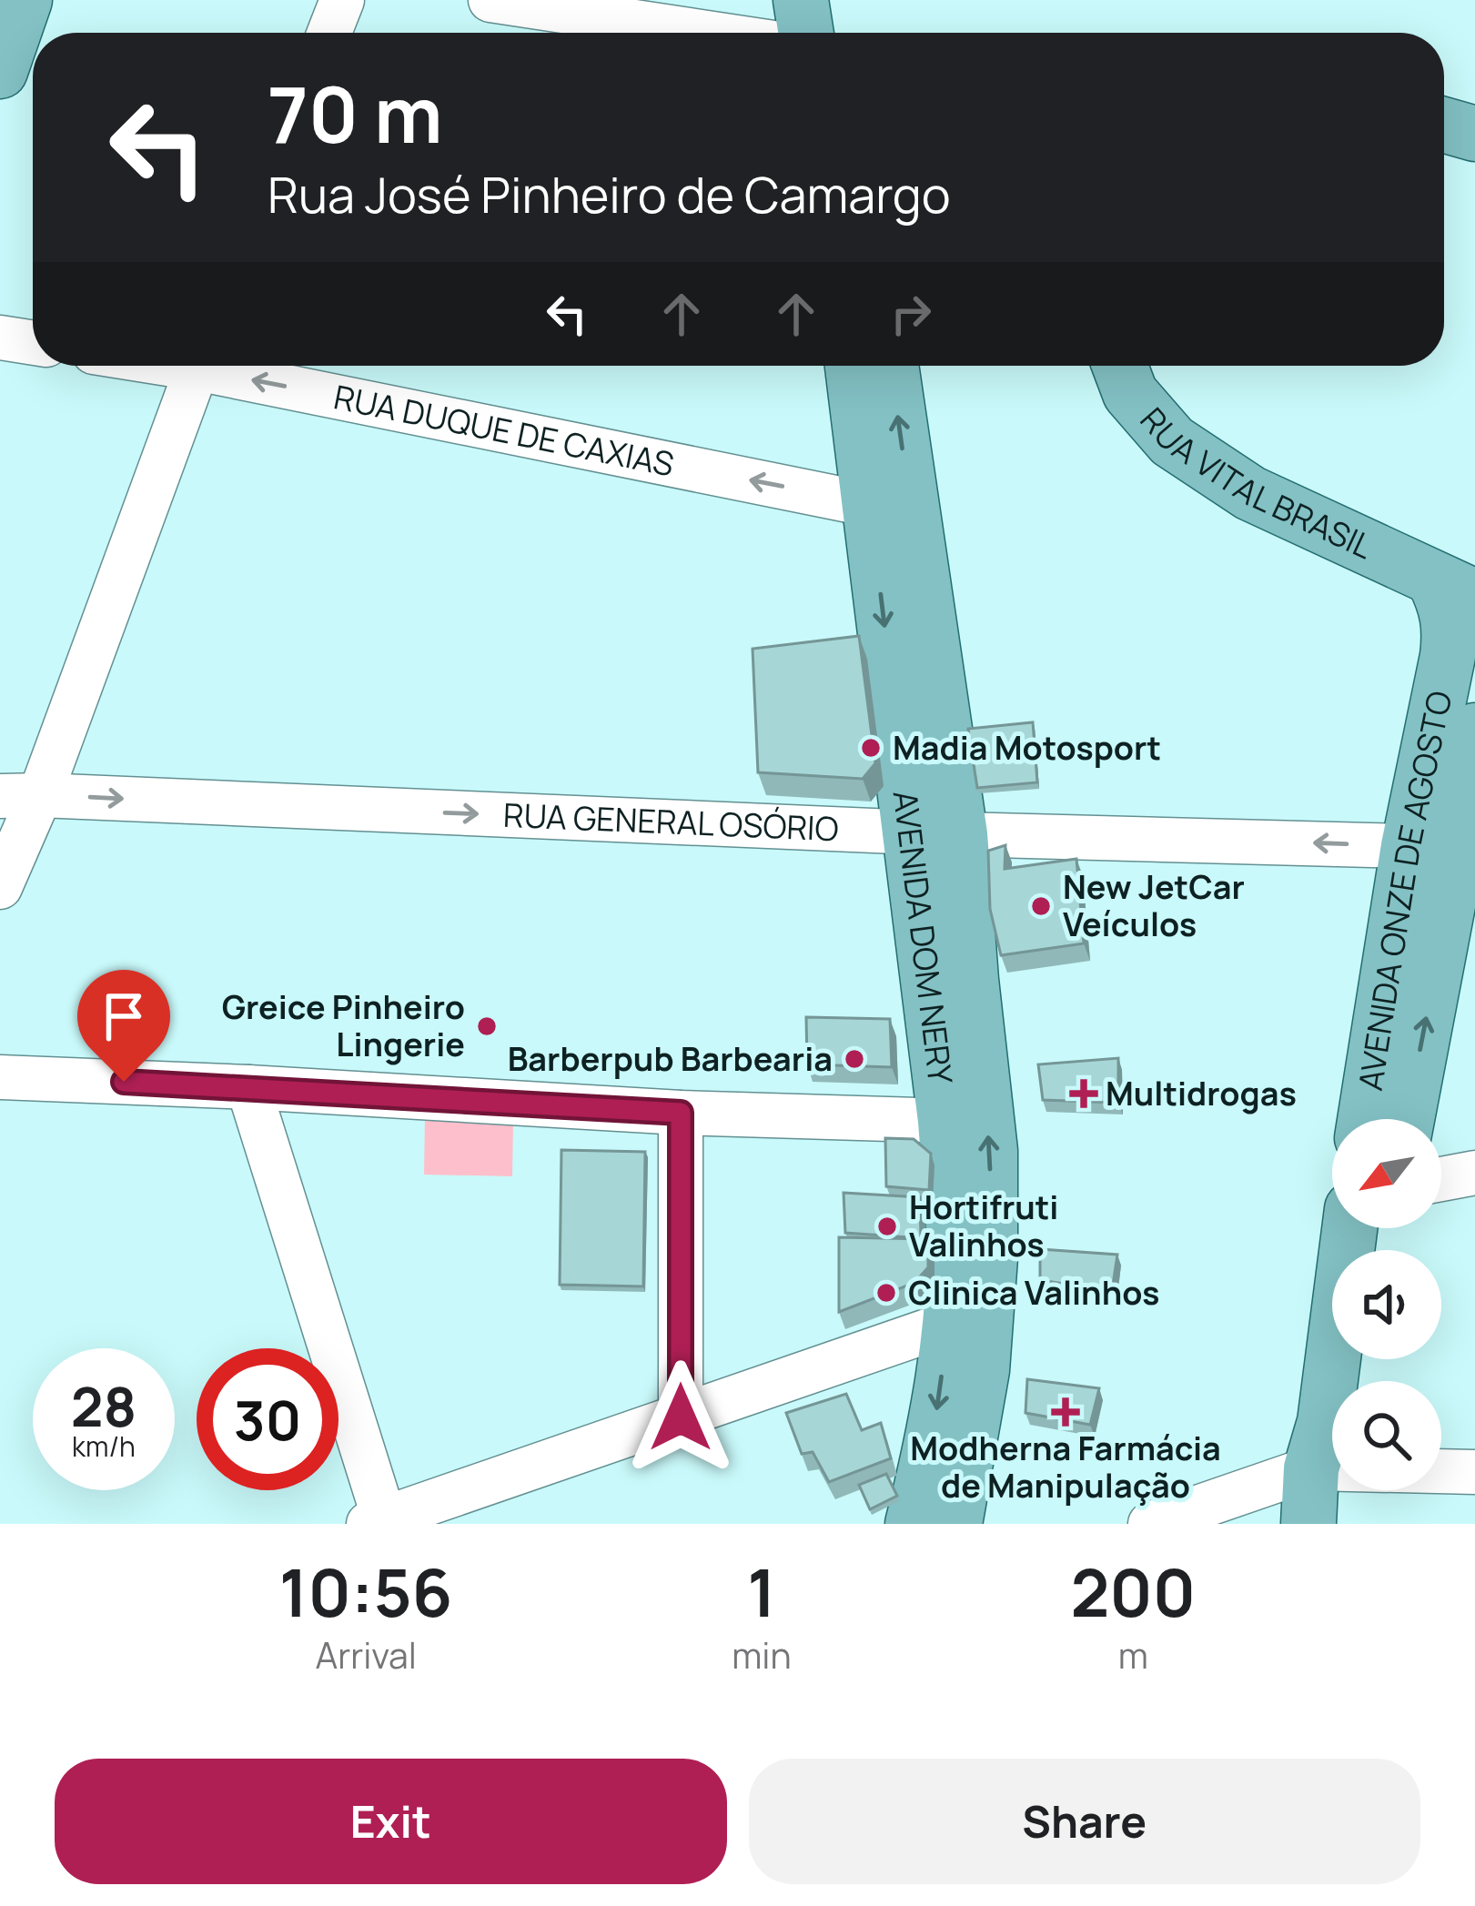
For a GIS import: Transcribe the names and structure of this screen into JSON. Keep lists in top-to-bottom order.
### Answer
{
  "streets": {
    "main road": ["RUA VITAL BRASIL", "AVENIDA ONZE DE AGOSTO", "AVENIDA DOM NERY"],
    "street": ["RUA DUQUE DE CAXIAS", "RUA GENERAL OSÓRIO"]
  },
  "crossings": [
    ["RUA DUQUE DE CAXIAS", "AVENIDA DOM NERY"],
    ["RUA VITAL BRASIL", "AVENIDA ONZE DE AGOSTO"],
    ["RUA GENERAL OSÓRIO", "AVENIDA ONZE DE AGOSTO"],
    ["RUA GENERAL OSÓRIO", "AVENIDA DOM NERY"]
  ],
  "one_way": ["RUA DUQUE DE CAXIAS"],
  "places": {
    "other": [
      "Madia Motosport",
      "New JetCar Veículos",
      "Greice Pinheiro Lingerie",
      "Barberpub Barbearia",
      "Hortifruti Valinhos",
      "Clinica Valinhos"
    ],
    "health": ["Multidrogas", "Modherna Farmácia de Manipulação"]
  },
  "north": "bottom left",
  "page": {
    "turn": ["70 m", "Rua José Pinheiro de Camargo"],
    "speed": "28 km/h",
    "limit": "30",
    "eta": [
      "10:56",
      "Arrival",
      "1",
      "min",
      "200",
      "m"
    ],
    "buttons": ["Exit", "Share"]
  }
}
